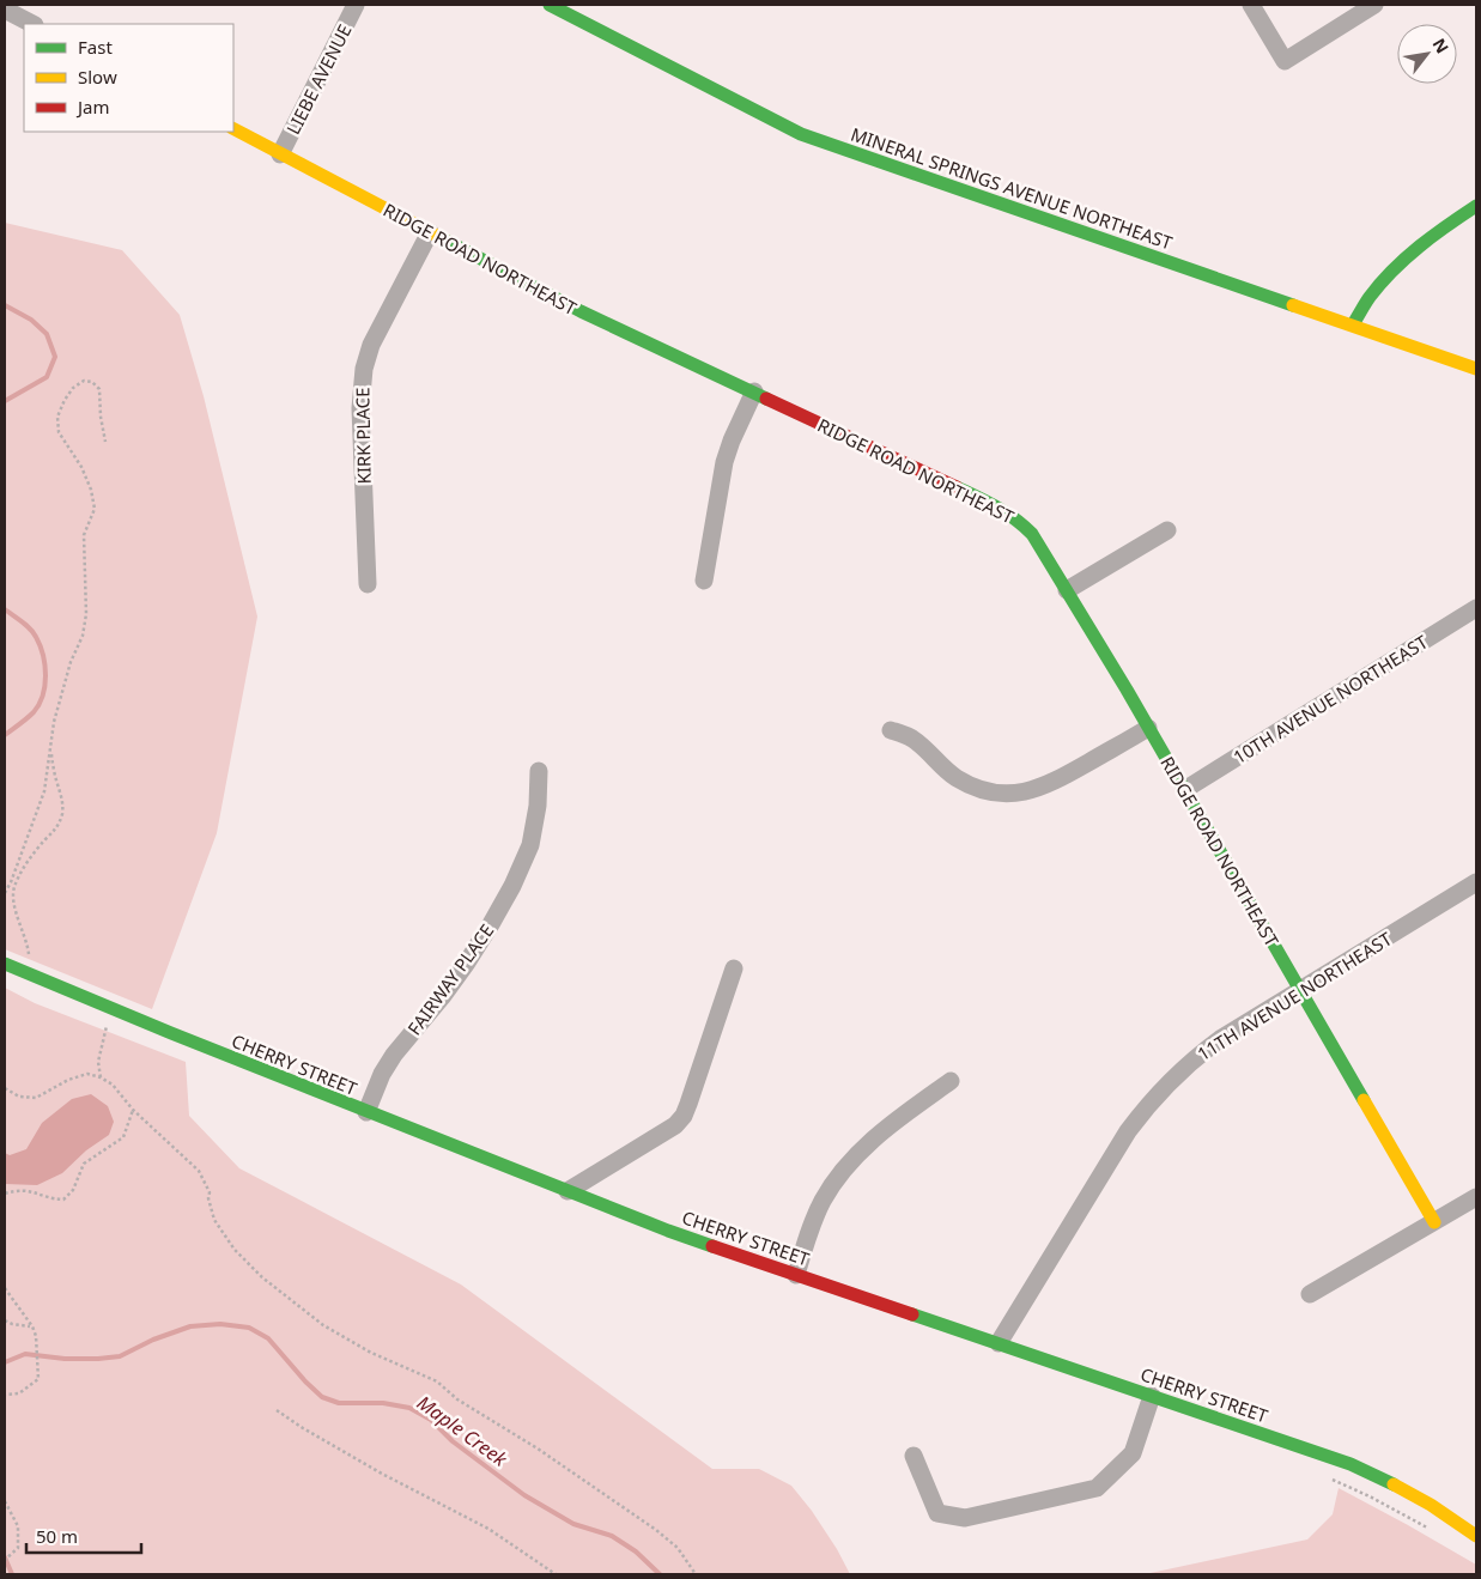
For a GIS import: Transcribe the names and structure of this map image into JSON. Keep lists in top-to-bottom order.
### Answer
{
  "streets": {
    "street": [
      "LIEBE AVENUE",
      "MINERAL SPRINGS AVENUE NORTHEAST",
      "RIDGE ROAD NORTHEAST",
      "KIRK PLACE",
      "10TH AVENUE NORTHEAST",
      "FAIRWAY PLACE",
      "11TH AVENUE NORTHEAST",
      "CHERRY STREET"
    ]
  },
  "crossings": [
    ["LIEBE AVENUE", "RIDGE ROAD NORTHEAST"],
    ["RIDGE ROAD NORTHEAST", "KIRK PLACE"],
    ["RIDGE ROAD NORTHEAST", "10TH AVENUE NORTHEAST"],
    ["RIDGE ROAD NORTHEAST", "11TH AVENUE NORTHEAST"],
    ["FAIRWAY PLACE", "CHERRY STREET"],
    ["11TH AVENUE NORTHEAST", "CHERRY STREET"]
  ],
  "water": ["Maple Creek"],
  "legend": ["Fast", "Slow", "Jam"],
  "scale_bar": "50 m",
  "north": "top right"
}
